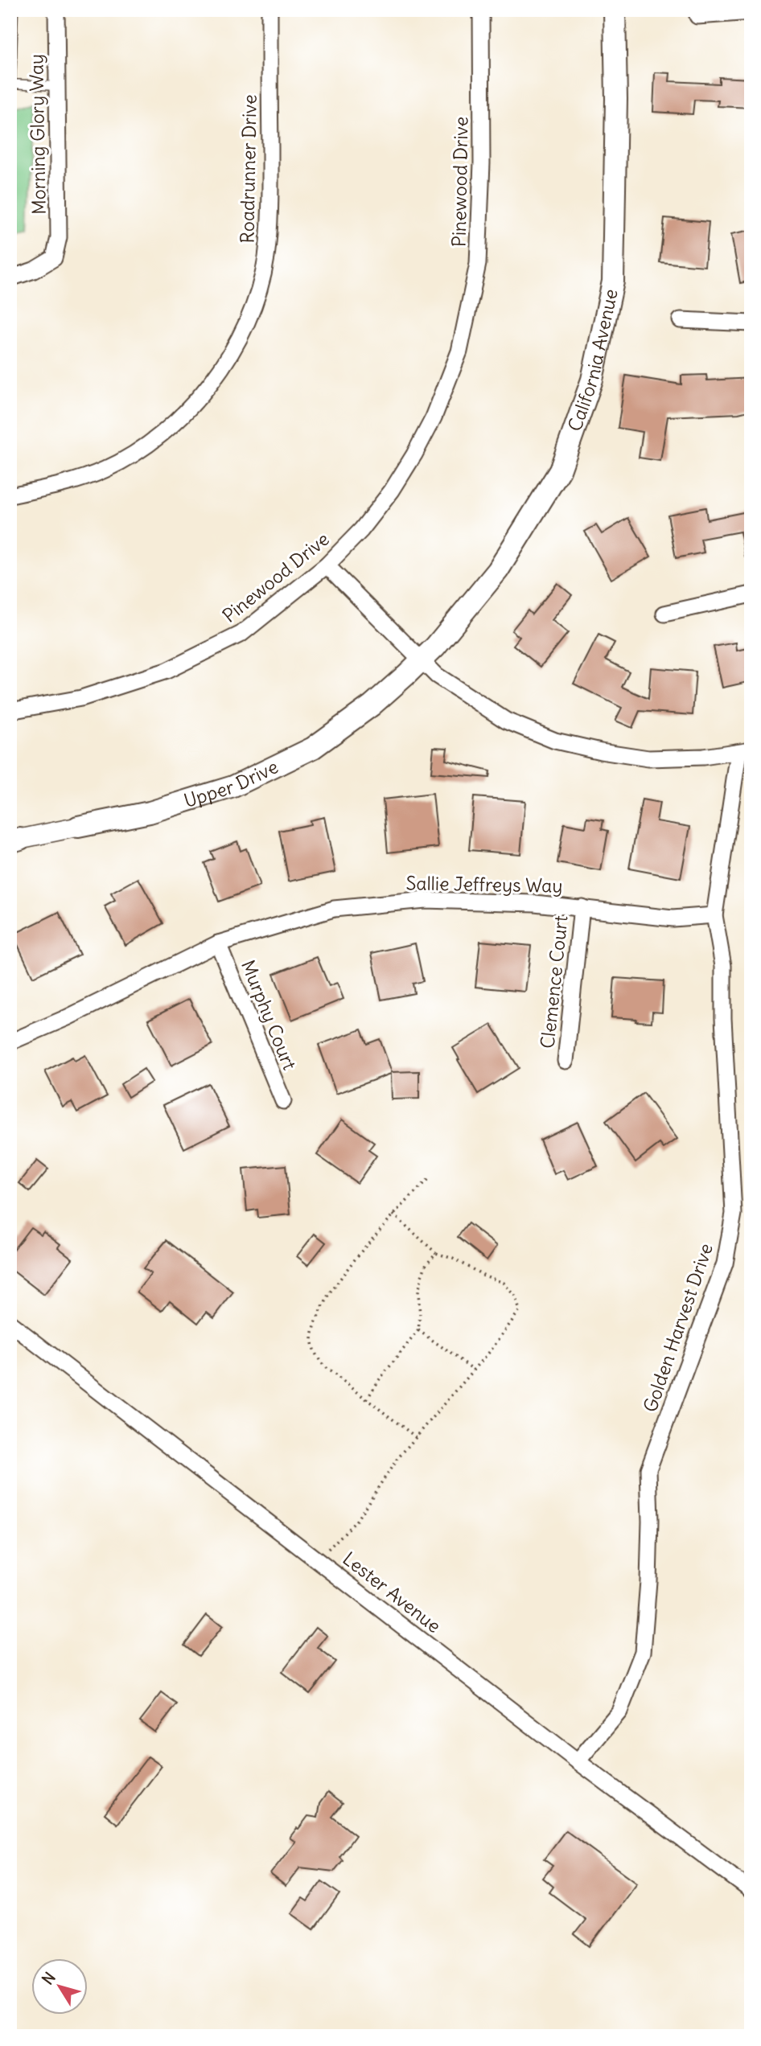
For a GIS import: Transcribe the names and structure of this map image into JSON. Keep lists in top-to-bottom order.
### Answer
{
  "streets": {
    "main road": ["California Avenue", "Upper Drive"],
    "street": [
      "Morning Glory Way",
      "Roadrunner Drive",
      "Pinewood Drive",
      "Sallie Jeffreys Way",
      "Clemence Court",
      "Murphy Court",
      "Golden Harvest Drive",
      "Lester Avenue"
    ]
  },
  "crossings": [
    ["California Avenue", "Upper Drive"],
    ["Sallie Jeffreys Way", "Clemence Court"],
    ["Sallie Jeffreys Way", "Murphy Court"],
    ["Sallie Jeffreys Way", "Golden Harvest Drive"],
    ["Golden Harvest Drive", "Lester Avenue"]
  ],
  "north": "top left"
}
